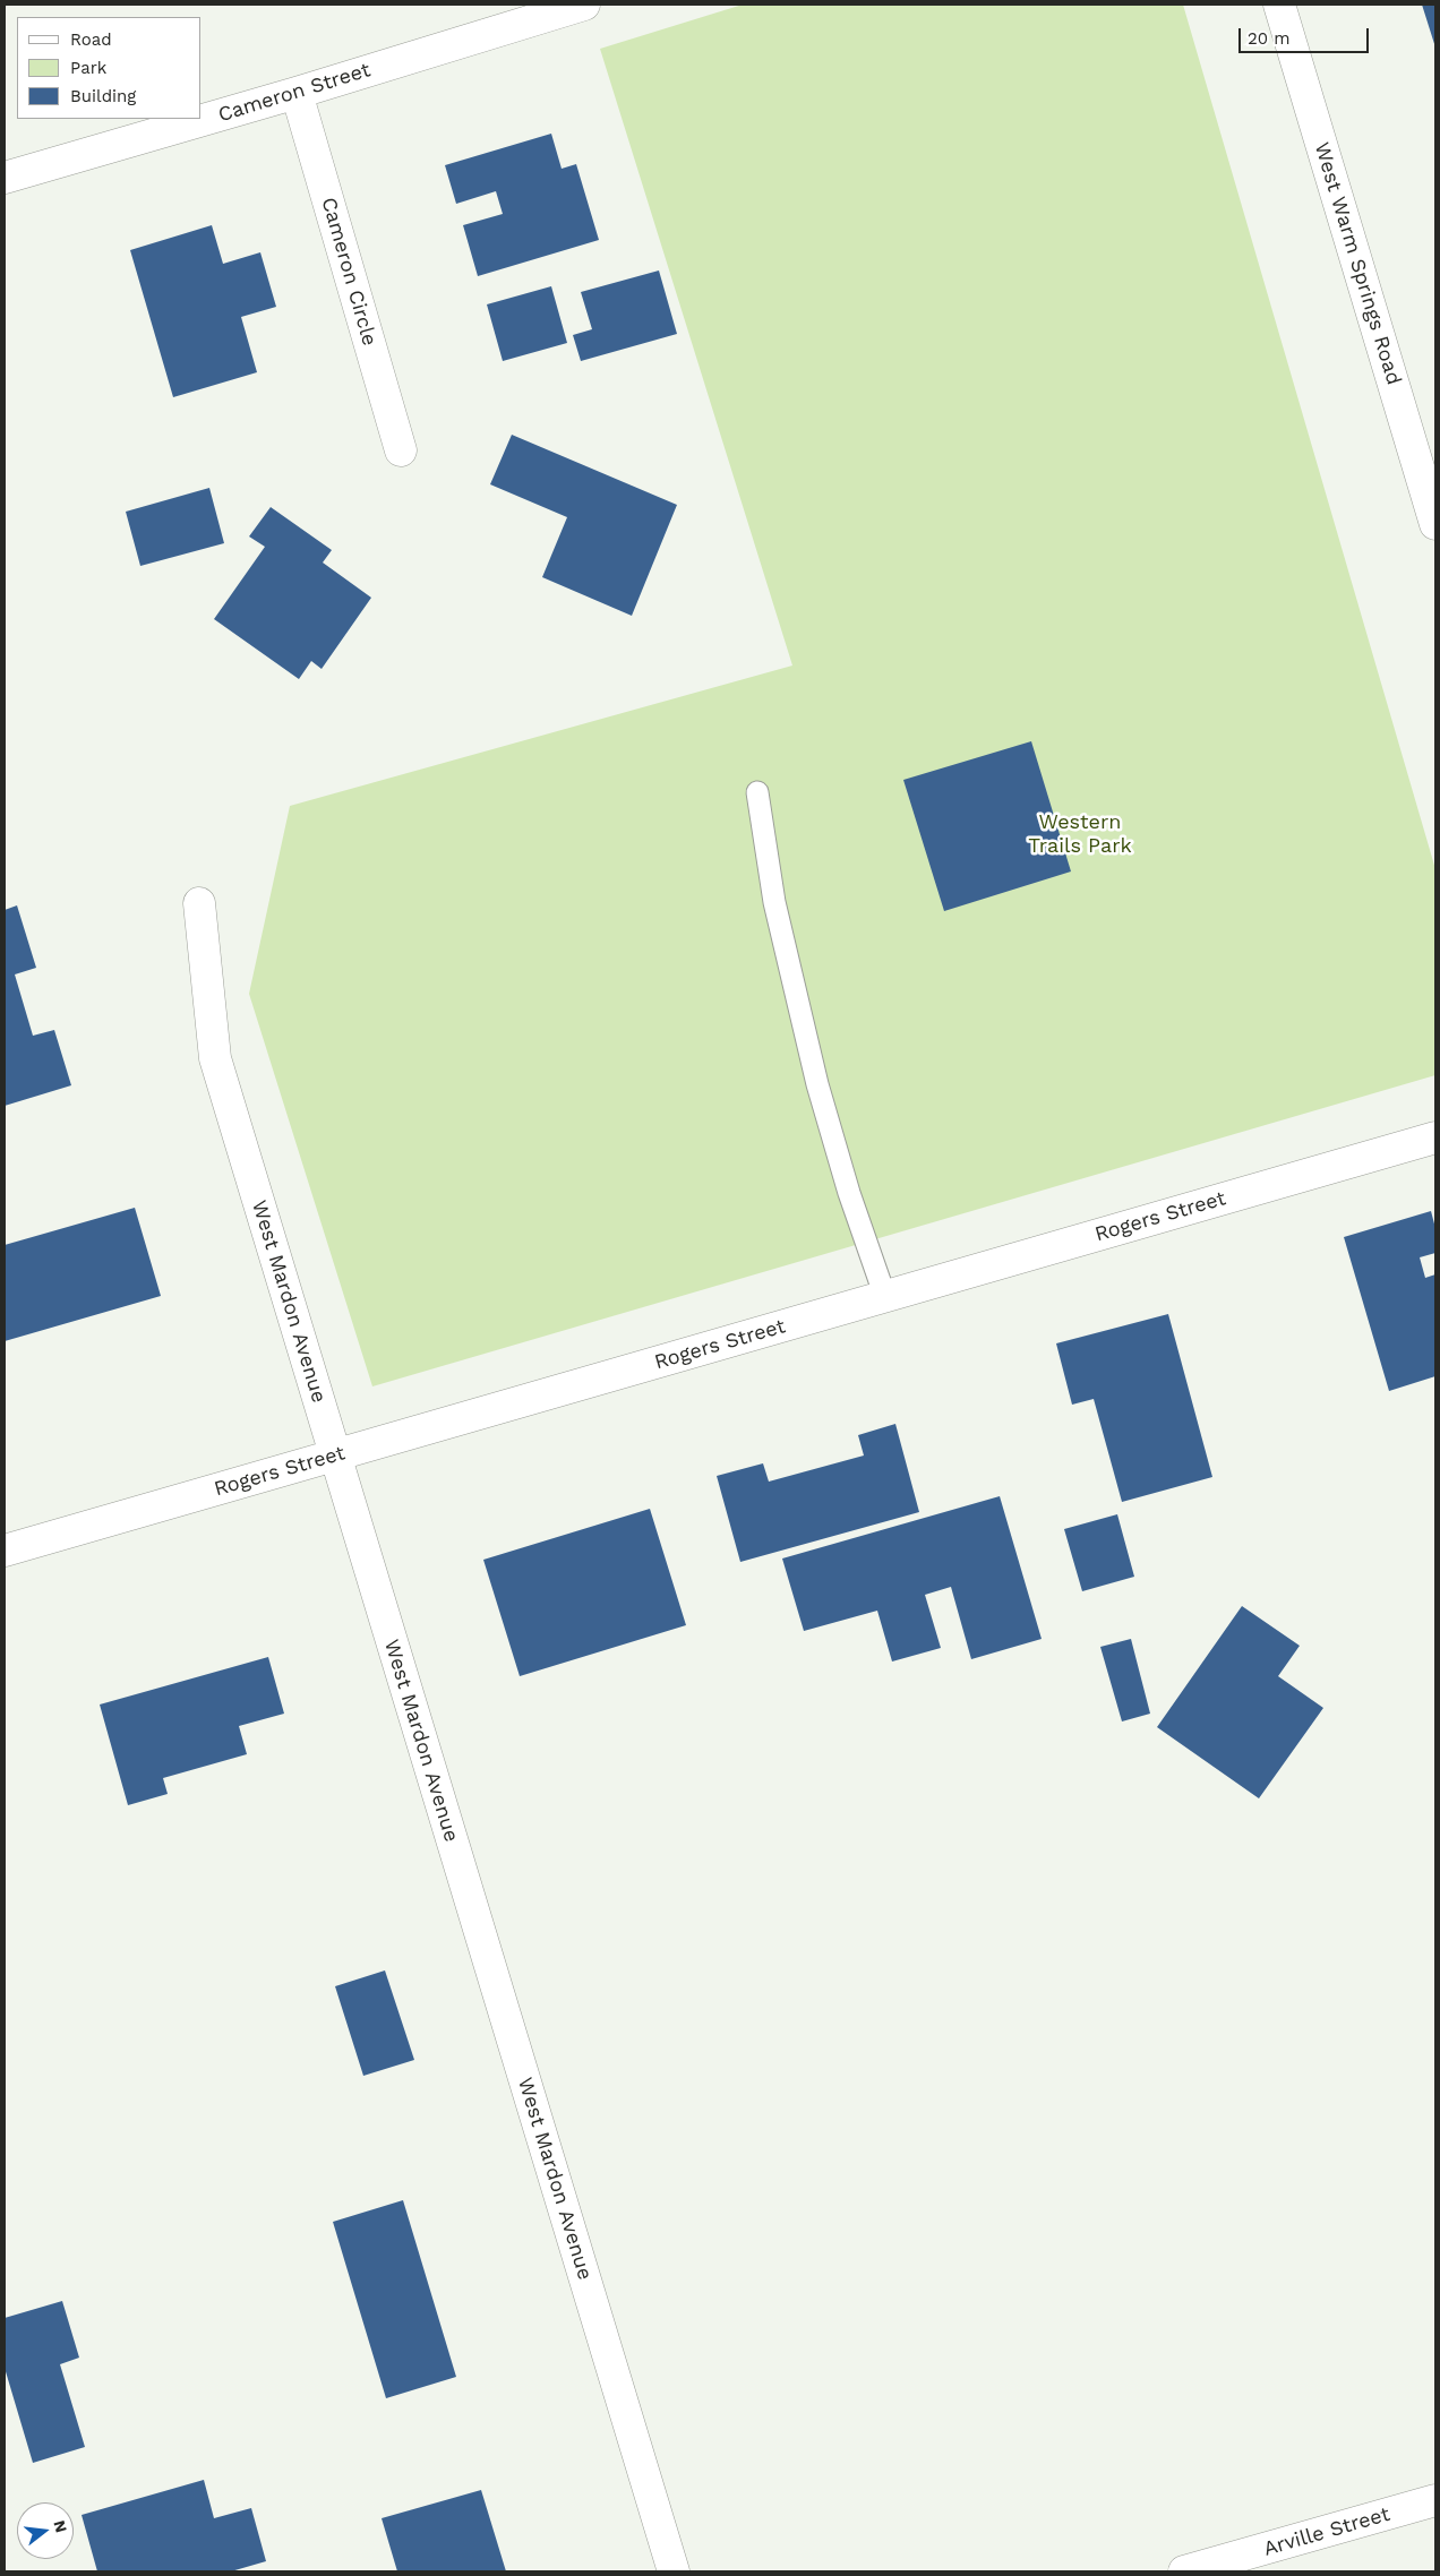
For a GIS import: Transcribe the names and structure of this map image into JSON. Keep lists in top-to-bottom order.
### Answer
{
  "streets": {
    "street": [
      "Cameron Street",
      "West Warm Springs Road",
      "Cameron Circle",
      "Rogers Street",
      "West Mardon Avenue",
      "Arville Street"
    ]
  },
  "crossings": [
    ["Cameron Street", "Cameron Circle"],
    ["Rogers Street", "West Mardon Avenue"]
  ],
  "parks": ["Western Trails Park"],
  "legend": ["Road", "Park", "Building"],
  "scale_bar": "20 m",
  "north": "right"
}
